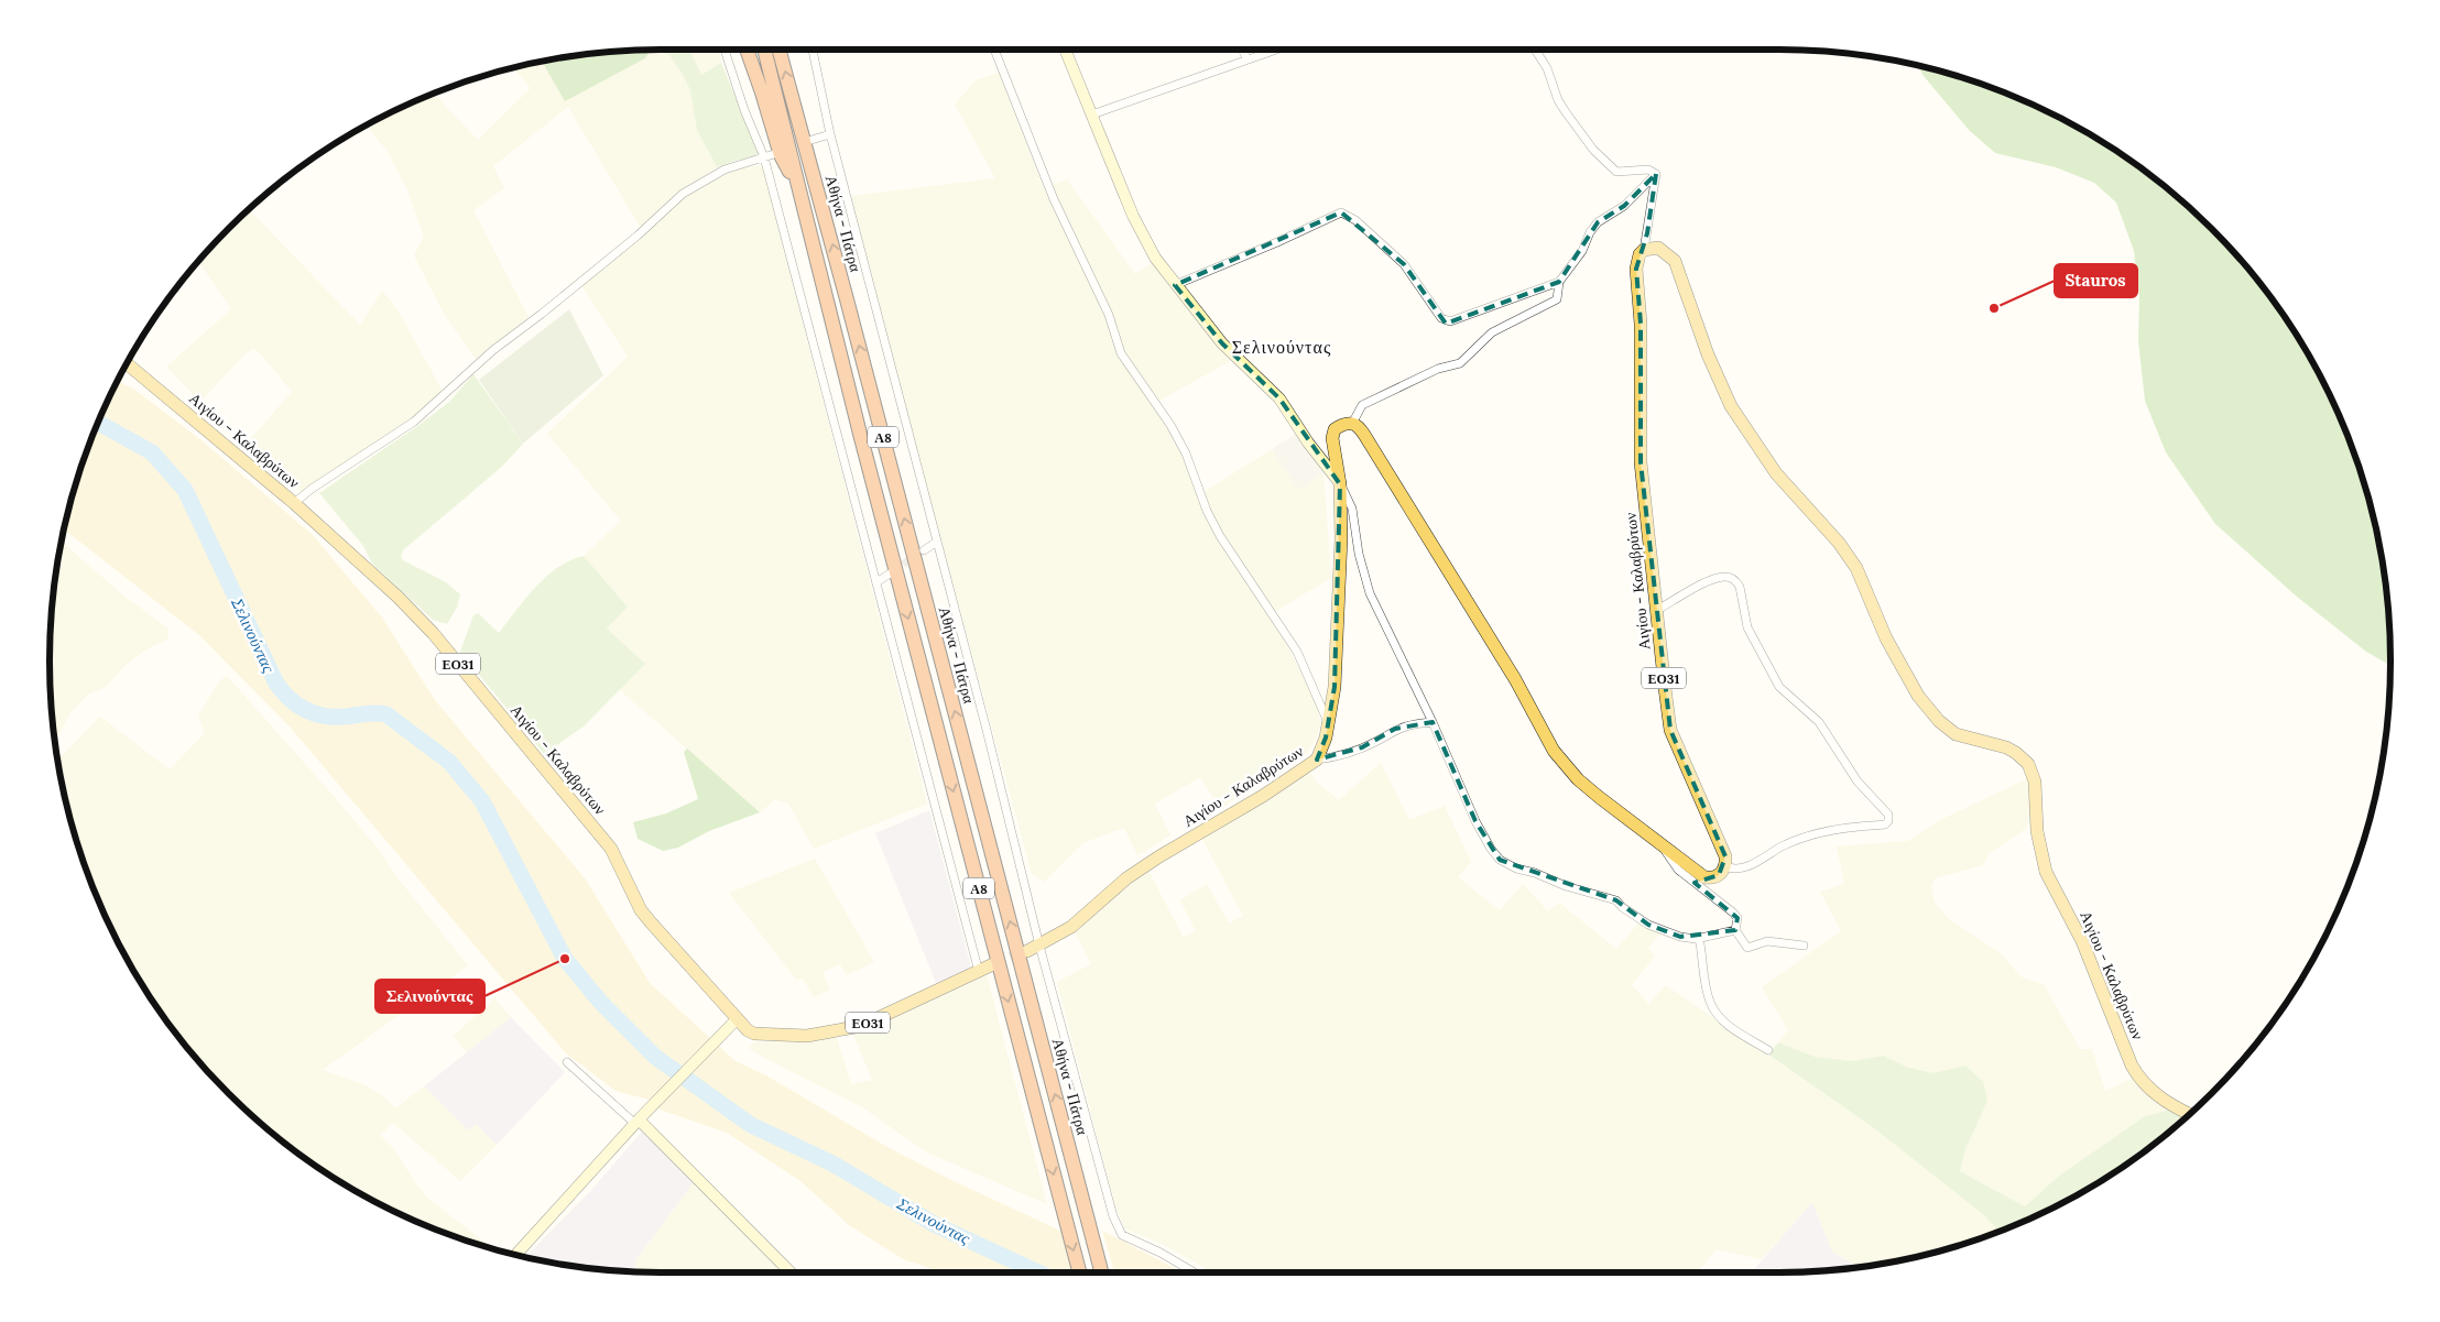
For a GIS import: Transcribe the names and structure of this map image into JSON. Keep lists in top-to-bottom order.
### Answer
{
  "streets": {
    "highway": ["Αθήνα - Πάτρα", "Α8"],
    "main road": ["Αιγίου - Καλαβρύτων", "ΕΟ31"]
  },
  "districts": ["Σελινούντας"],
  "water": ["Σελινούντας"],
  "places": ["Stauros", "Σελινούντας"]
}
